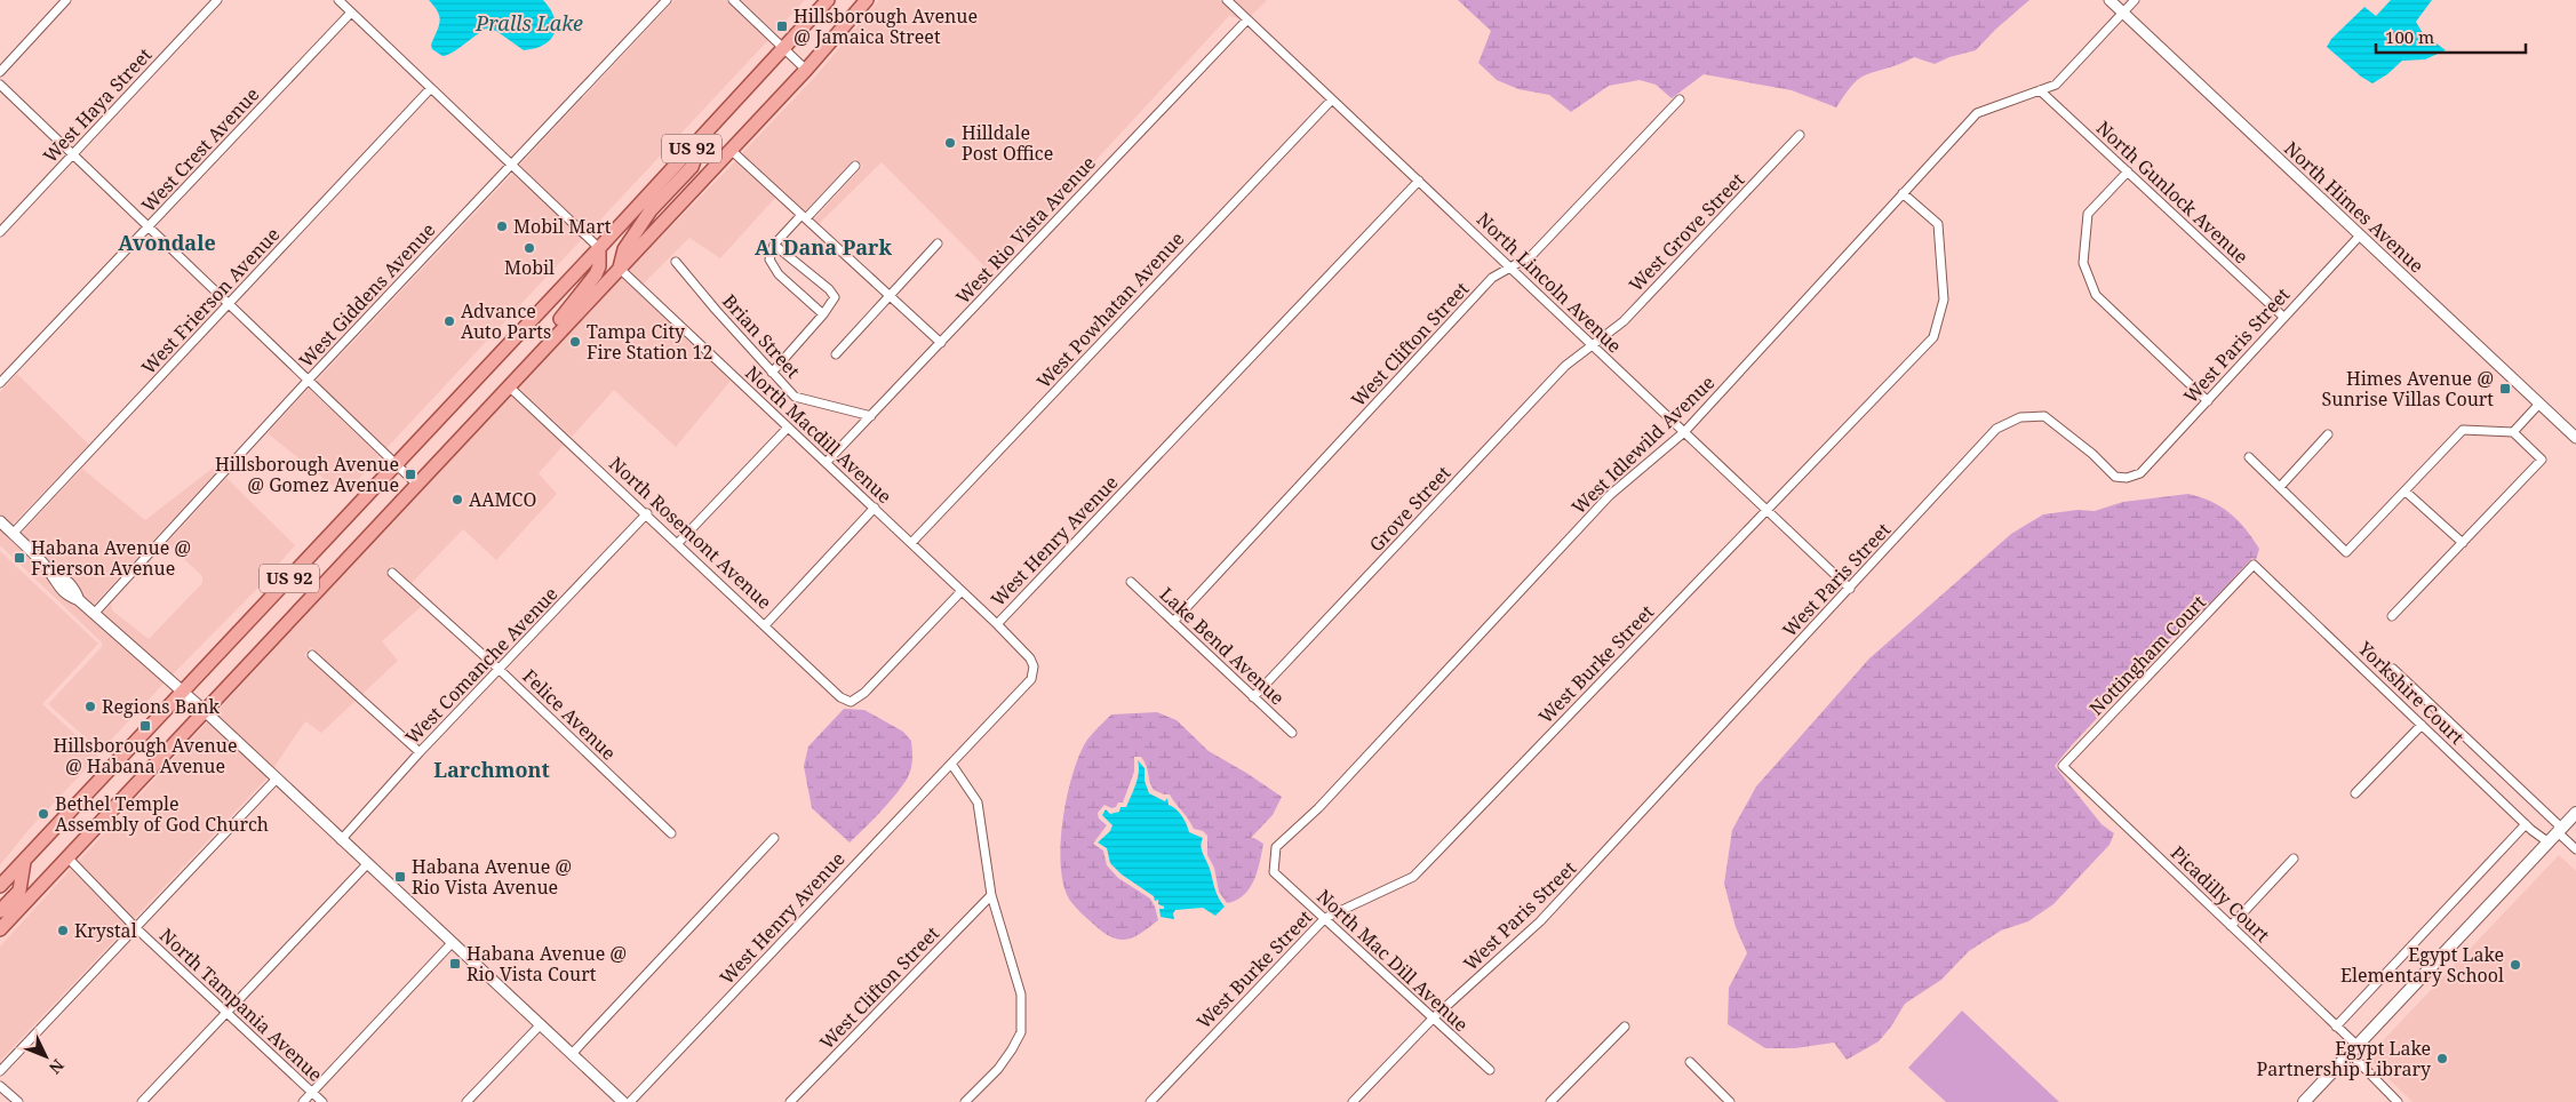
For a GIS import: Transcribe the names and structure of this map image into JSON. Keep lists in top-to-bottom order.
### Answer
{
  "streets": {
    "main road": ["US 92"],
    "street": [
      "West Haya Street",
      "West Crest Avenue",
      "North Gunlock Avenue",
      "North Himes Avenue",
      "West Rio Vista Avenue",
      "West Grove Street",
      "North Lincoln Avenue",
      "West Giddens Avenue",
      "West Frierson Avenue",
      "West Powhatan Avenue",
      "Brian Street",
      "West Clifton Street",
      "West Paris Street",
      "North Macdill Avenue",
      "West Idlewild Avenue",
      "Grove Street",
      "North Rosemont Avenue",
      "West Henry Avenue",
      "Lake Bend Avenue",
      "Nottingham Court",
      "West Burke Street",
      "West Comanche Avenue",
      "Yorkshire Court",
      "Felice Avenue",
      "Picadilly Court",
      "North Mac Dill Avenue",
      "North Tampania Avenue"
    ]
  },
  "crossings": [
    ["US 92", "North Macdill Avenue"],
    ["US 92", "North Rosemont Avenue"],
    ["US 92", "North Tampania Avenue"],
    ["North Gunlock Avenue", "West Paris Street"],
    ["North Gunlock Avenue", "West Idlewild Avenue"],
    ["North Himes Avenue", "West Paris Street"],
    ["North Himes Avenue", "West Idlewild Avenue"],
    ["West Rio Vista Avenue", "North Lincoln Avenue"],
    ["West Rio Vista Avenue", "Brian Street"],
    ["West Rio Vista Avenue", "North Macdill Avenue"],
    ["West Grove Street", "North Lincoln Avenue"],
    ["West Grove Street", "Grove Street"],
    ["North Lincoln Avenue", "West Powhatan Avenue"],
    ["North Lincoln Avenue", "West Clifton Street"],
    ["North Lincoln Avenue", "West Paris Street"],
    ["North Lincoln Avenue", "West Idlewild Avenue"],
    ["North Lincoln Avenue", "Grove Street"],
    ["North Lincoln Avenue", "West Henry Avenue"],
    ["North Lincoln Avenue", "West Burke Street"],
    ["West Powhatan Avenue", "North Macdill Avenue"],
    ["West Clifton Street", "Lake Bend Avenue"],
    ["West Paris Street", "North Mac Dill Avenue"],
    ["North Macdill Avenue", "North Rosemont Avenue"],
    ["North Macdill Avenue", "West Henry Avenue"],
    ["West Idlewild Avenue", "West Burke Street"],
    ["West Idlewild Avenue", "North Mac Dill Avenue"],
    ["Grove Street", "Lake Bend Avenue"],
    ["North Rosemont Avenue", "West Comanche Avenue"],
    ["Nottingham Court", "Yorkshire Court"],
    ["Nottingham Court", "Picadilly Court"],
    ["West Burke Street", "North Mac Dill Avenue"],
    ["West Comanche Avenue", "Felice Avenue"]
  ],
  "districts": ["Avondale", "Al Dana Park", "Larchmont"],
  "water": ["Pralls Lake"],
  "places": {
    "transit": [
      "Hillsborough Avenue @ Jamaica Street",
      "Himes Avenue @ Sunrise Villas Court",
      "Hillsborough Avenue @ Gomez Avenue",
      "Habana Avenue @ Frierson Avenue",
      "Hillsborough Avenue @ Habana Avenue",
      "Habana Avenue @ Rio Vista Avenue",
      "Habana Avenue @ Rio Vista Court"
    ],
    "other": [
      "Hilldale Post Office",
      "Mobil Mart",
      "Mobil",
      "Advance Auto Parts",
      "Tampa City Fire Station 12",
      "AAMCO",
      "Regions Bank",
      "Bethel Temple Assembly of God Church",
      "Krystal",
      "Egypt Lake Elementary School",
      "Egypt Lake Partnership Library"
    ]
  },
  "scale_bar": "100 m",
  "north": "bottom right"
}
